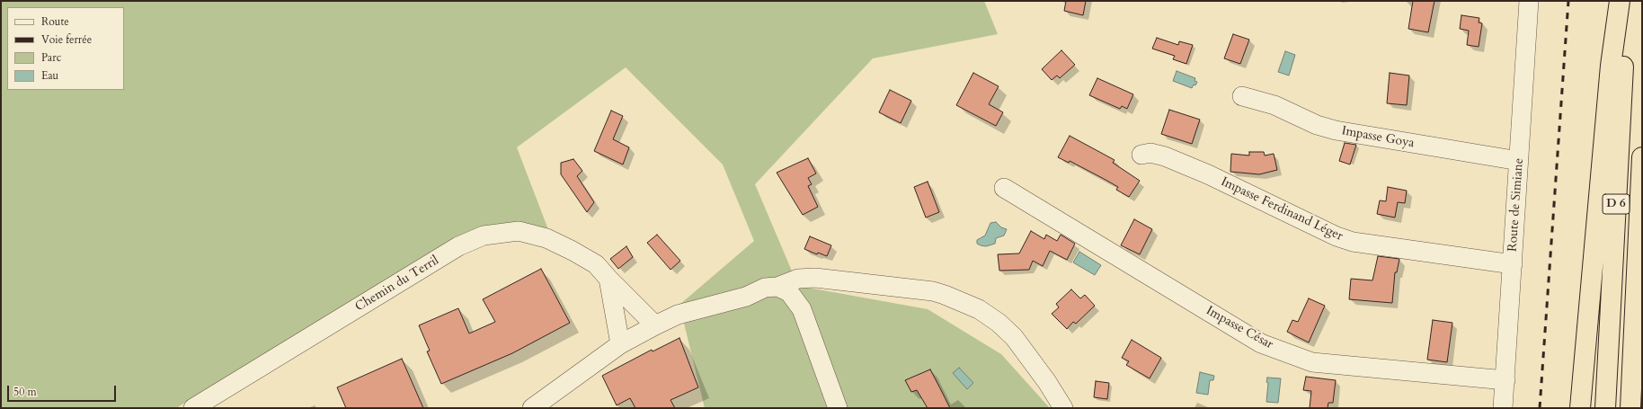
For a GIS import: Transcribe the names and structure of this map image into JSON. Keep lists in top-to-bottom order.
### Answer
{
  "streets": {
    "highway": ["D 6"],
    "street": [
      "Impasse Goya",
      "Route de Simiane",
      "Impasse Ferdinand Léger",
      "Chemin du Terril",
      "Impasse César"
    ]
  },
  "crossings": [
    ["Impasse Goya", "Route de Simiane"],
    ["Route de Simiane", "Impasse Ferdinand Léger"],
    ["Route de Simiane", "Impasse César"]
  ],
  "legend": [
    "Route",
    "Voie ferrée",
    "Parc",
    "Eau"
  ],
  "scale_bar": "50 m"
}
